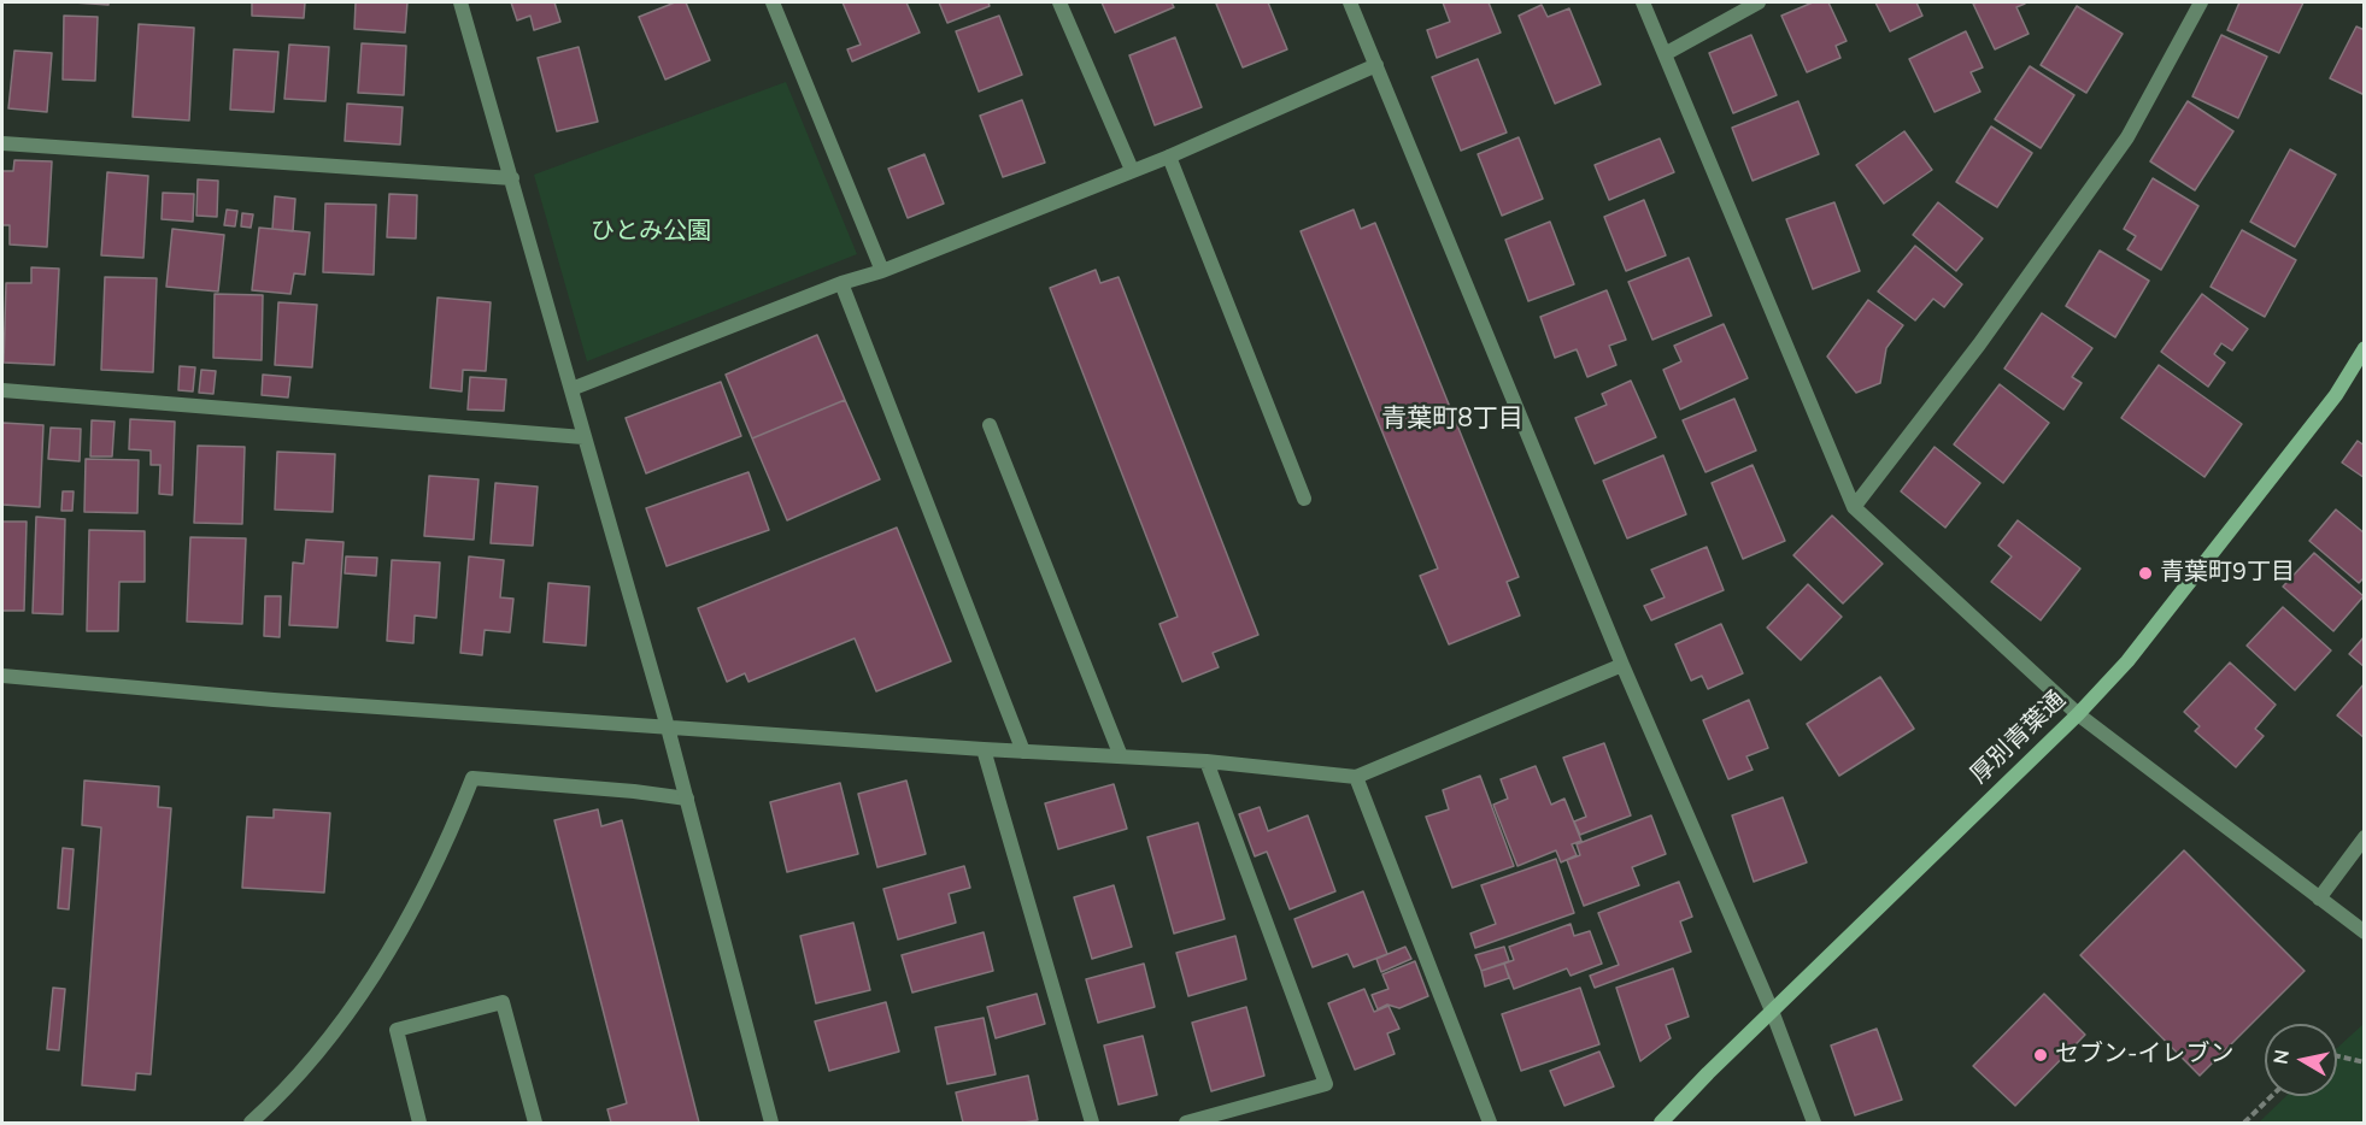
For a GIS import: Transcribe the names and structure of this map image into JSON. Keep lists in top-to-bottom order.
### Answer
{
  "streets": {
    "street": ["厚別青葉通"]
  },
  "districts": ["青葉町8丁目"],
  "parks": ["ひとみ公園"],
  "places": ["青葉町9丁目", "セブン-イレブン"],
  "north": "left"
}
